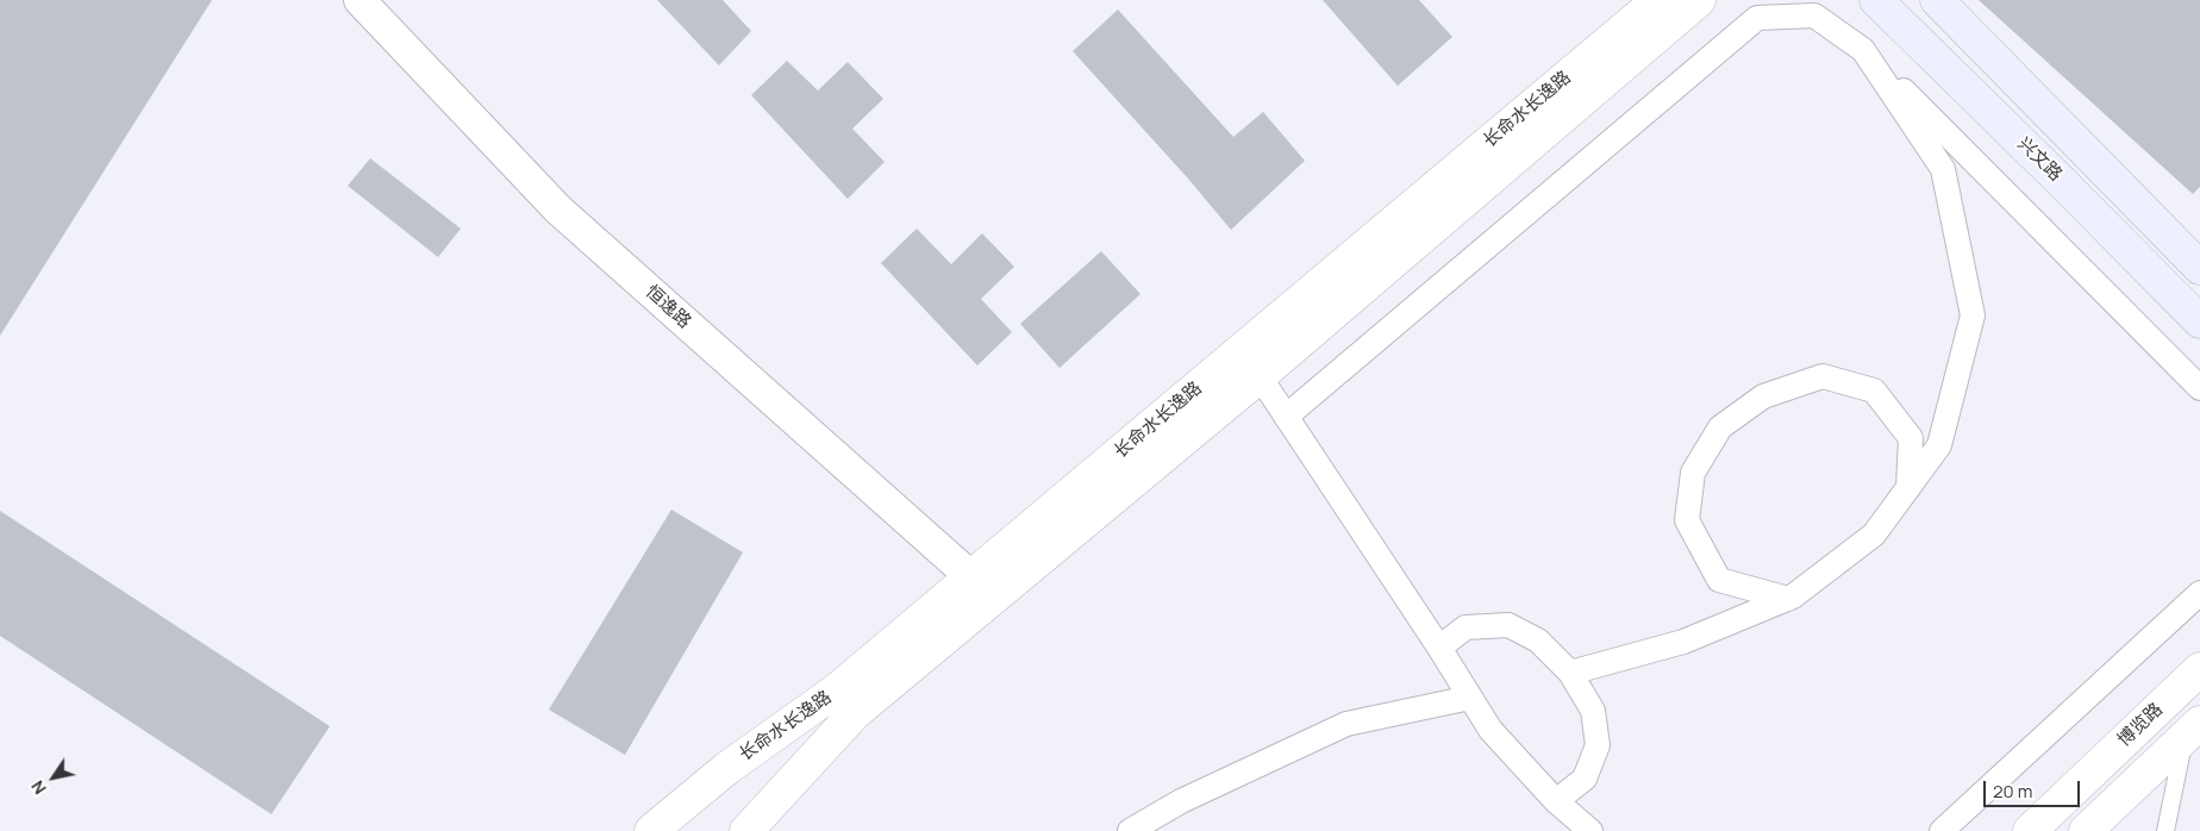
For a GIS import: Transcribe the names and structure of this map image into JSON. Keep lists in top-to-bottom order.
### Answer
{
  "streets": {
    "main road": ["兴文路"],
    "street": ["长命水长逸路", "恒逸路", "博览路"]
  },
  "crossings": [
    ["长命水长逸路", "恒逸路"]
  ],
  "scale_bar": "20 m",
  "north": "bottom left"
}
